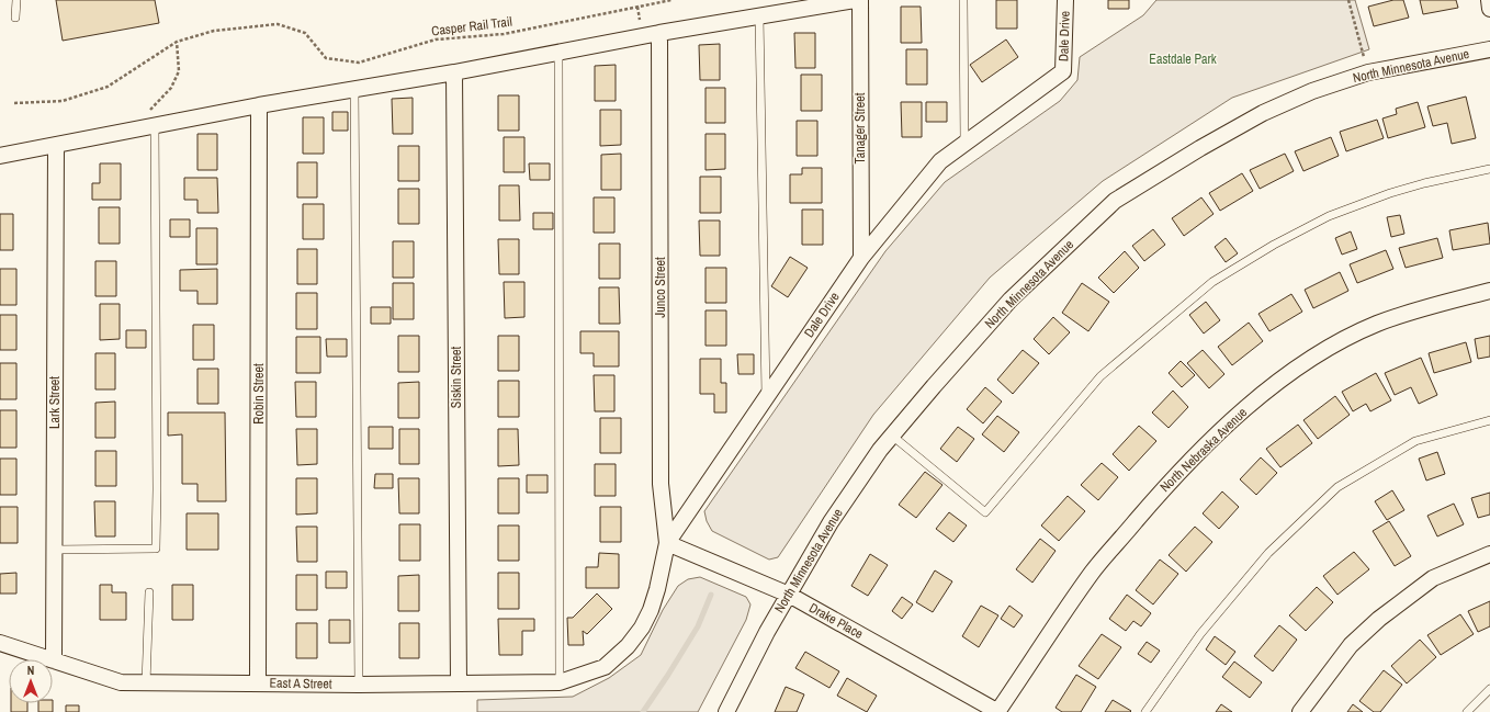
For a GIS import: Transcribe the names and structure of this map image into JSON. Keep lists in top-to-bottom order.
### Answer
{
  "streets": {
    "street": [
      "Dale Drive",
      "North Minnesota Avenue",
      "Tanager Street",
      "Junco Street",
      "Siskin Street",
      "Robin Street",
      "Lark Street",
      "North Nebraska Avenue",
      "Drake Place",
      "East A Street"
    ],
    "path": ["Casper Rail Trail"]
  },
  "crossings": [
    ["Dale Drive", "Tanager Street"],
    ["Dale Drive", "Junco Street"],
    ["Dale Drive", "Drake Place"],
    ["Dale Drive", "East A Street"],
    ["North Minnesota Avenue", "Drake Place"],
    ["Junco Street", "Drake Place"],
    ["Siskin Street", "East A Street"],
    ["Robin Street", "East A Street"],
    ["Lark Street", "East A Street"],
    ["North Nebraska Avenue", "Drake Place"]
  ],
  "parks": ["Eastdale Park"],
  "north": "top"
}
